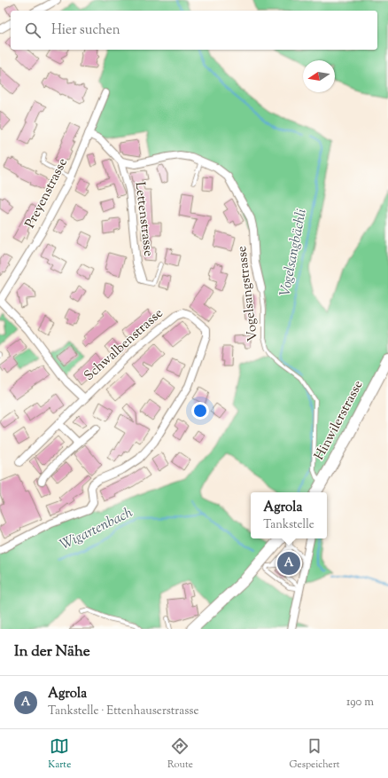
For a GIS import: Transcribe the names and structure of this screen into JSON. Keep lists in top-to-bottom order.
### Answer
{
  "streets": {
    "main road": ["Hinwilerstrasse"],
    "street": [
      "Preyenstrasse",
      "Lettenstrasse",
      "Vogelsangstrasse",
      "Schwalbenstrasse"
    ]
  },
  "crossings": [
    ["Lettenstrasse", "Vogelsangstrasse"],
    ["Vogelsangstrasse", "Hinwilerstrasse"]
  ],
  "water": ["Vogelsangbächli", "Wigartenbach"],
  "north": "left",
  "page": {
    "search": "Hier suchen",
    "popup": ["Agrola", "Tankstelle"],
    "pins": "A",
    "heading": "In der Nähe",
    "list": [
      {
        "mark": "A",
        "name": "Agrola",
        "note": "Tankstelle · Ettenhauserstrasse",
        "value": "190 m"
      }
    ],
    "nav": ["Karte", "Route", "Gespeichert"]
  }
}
